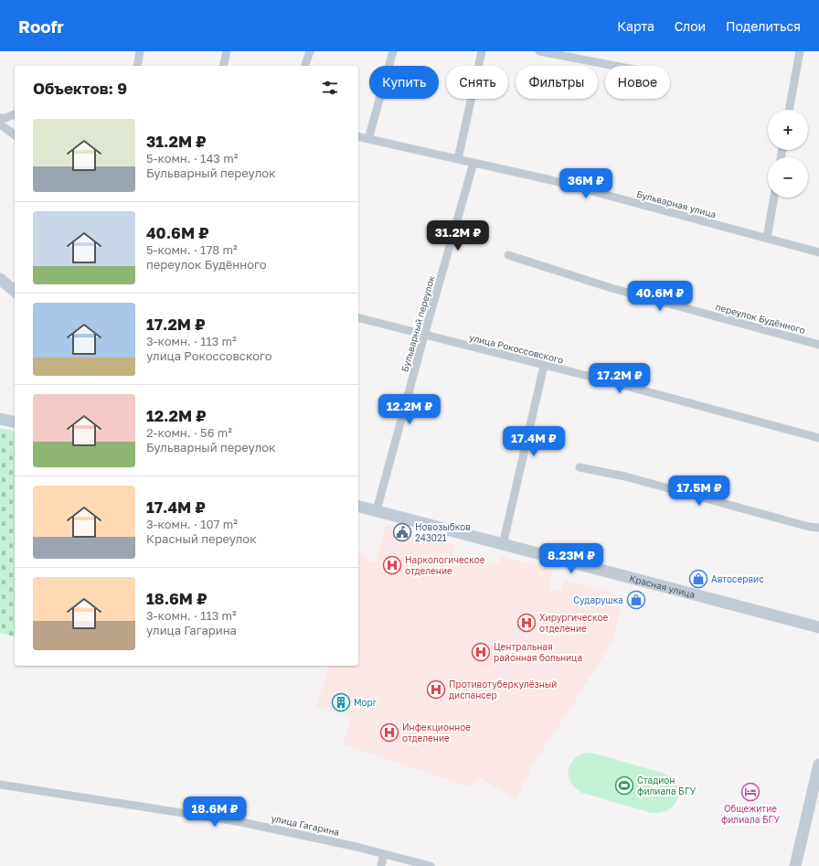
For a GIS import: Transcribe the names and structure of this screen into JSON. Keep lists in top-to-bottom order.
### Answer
{
  "streets": {
    "main road": ["Красная улица"],
    "street": [
      "Бульварная улица",
      "переулок Будённого",
      "Бульварный переулок",
      "улица Рокоссовского",
      "улица Гагарина"
    ]
  },
  "crossings": [
    ["Бульварная улица", "Бульварный переулок"],
    ["Бульварный переулок", "улица Рокоссовского"],
    ["Бульварный переулок", "Красная улица"]
  ],
  "places": {
    "public building": ["Новозыбков 243021"],
    "hospital": [
      "Наркологическое отделение",
      "Хирургическое отделение",
      "Центральная районная больница",
      "Противотуберкулёзный диспансер",
      "Инфекционное отделение"
    ],
    "shop": ["Автосервис", "Сударушка"],
    "building": ["Морг"],
    "sports": ["Стадион филиала БГУ"],
    "hotel": ["Общежитие филиала БГУ"]
  },
  "page": {
    "header": "Roofr",
    "nav": ["Карта", "Слои", "Поделиться"],
    "chip": [
      "Купить",
      "Снять",
      "Фильтры",
      "Новое"
    ],
    "heading": "Объектов: 9",
    "map_buttons": ["+", "−"],
    "list": [
      {
        "name": "31.2M ₽",
        "note": "5-комн. · 143 m² · Бульварный переулок"
      },
      {
        "name": "40.6M ₽",
        "note": "5-комн. · 178 m² · переулок Будённого"
      },
      {
        "name": "17.2M ₽",
        "note": "3-комн. · 113 m² · улица Рокоссовского"
      },
      {
        "name": "12.2M ₽",
        "note": "2-комн. · 56 m² · Бульварный переулок"
      },
      {
        "name": "17.4M ₽",
        "note": "3-комн. · 107 m² · Красный переулок"
      },
      {
        "name": "18.6M ₽",
        "note": "3-комн. · 113 m² · улица Гагарина"
      }
    ],
    "price": [
      "36M ₽",
      "31.2M ₽",
      "40.6M ₽",
      "17.2M ₽",
      "12.2M ₽",
      "17.4M ₽",
      "17.5M ₽",
      "8.23M ₽",
      "18.6M ₽"
    ]
  }
}
